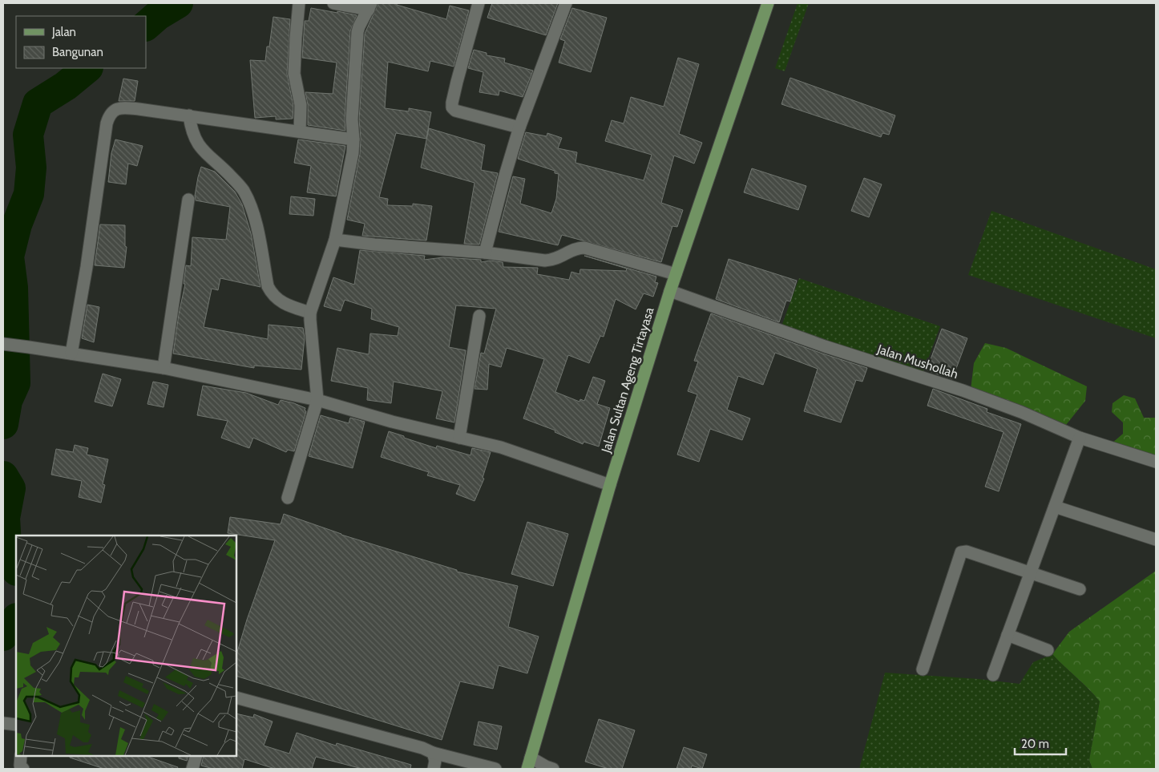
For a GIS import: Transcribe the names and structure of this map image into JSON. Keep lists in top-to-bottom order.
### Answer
{
  "streets": {
    "main road": ["Jalan Sultan Ageng Tirtayasa"],
    "street": ["Jalan Mushollah"]
  },
  "crossings": [
    ["Jalan Mushollah", "Jalan Sultan Ageng Tirtayasa"]
  ],
  "legend": ["Jalan", "Bangunan"],
  "scale_bar": "20 m"
}
